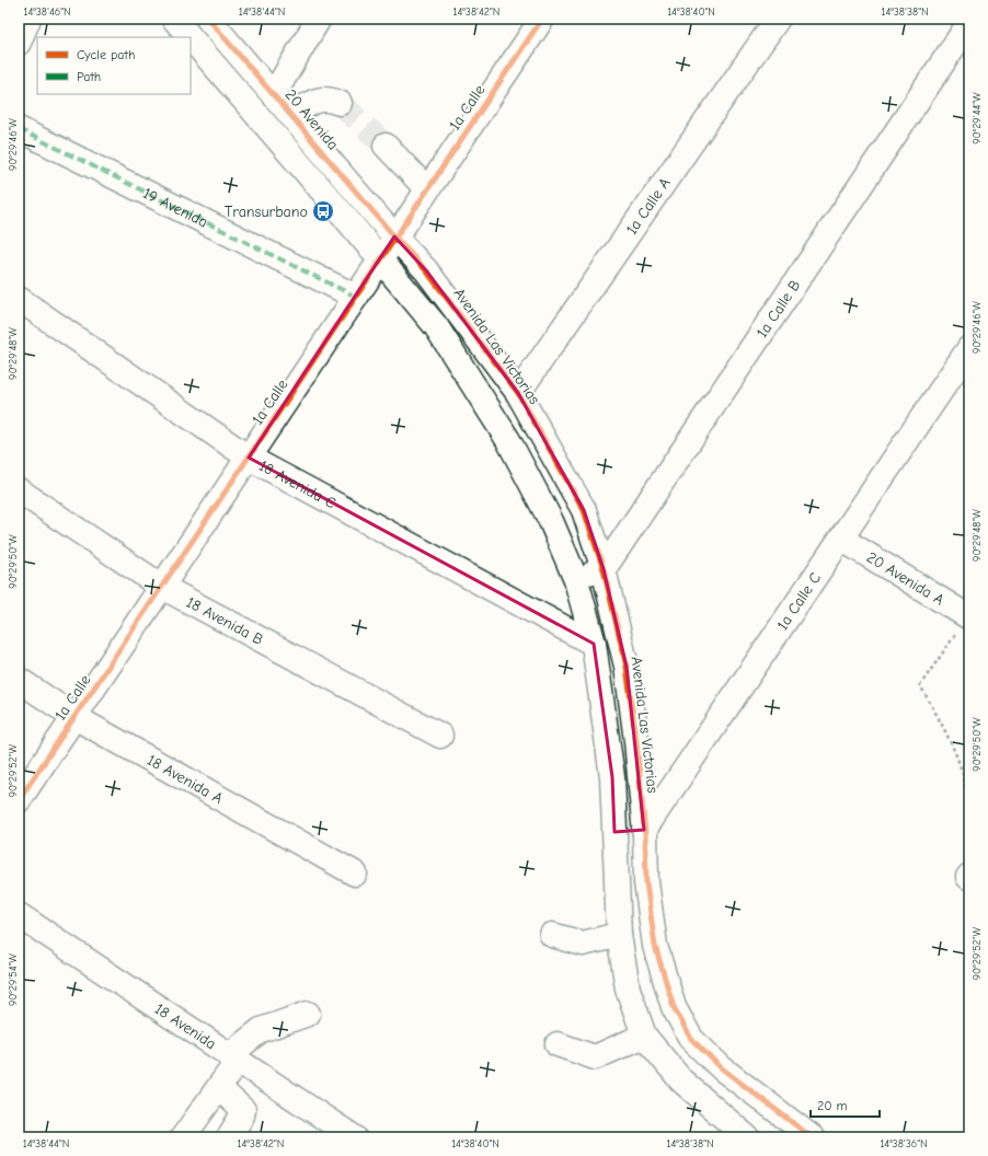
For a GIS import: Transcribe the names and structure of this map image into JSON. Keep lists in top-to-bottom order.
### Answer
{
  "streets": {
    "street": [
      "1a Calle",
      "20 Avenida",
      "1a Calle A",
      "19 Avenida",
      "1a Calle B",
      "Avenida Las Victorias",
      "18 Avenida C",
      "20 Avenida A",
      "1a Calle C",
      "18 Avenida B",
      "18 Avenida A",
      "18 Avenida"
    ]
  },
  "crossings": [
    ["1a Calle", "20 Avenida"],
    ["1a Calle", "19 Avenida"],
    ["1a Calle", "Avenida Las Victorias"],
    ["1a Calle", "18 Avenida C"],
    ["1a Calle", "18 Avenida B"],
    ["1a Calle", "18 Avenida A"],
    ["20 Avenida", "Avenida Las Victorias"],
    ["1a Calle A", "Avenida Las Victorias"],
    ["1a Calle B", "Avenida Las Victorias"],
    ["Avenida Las Victorias", "1a Calle C"],
    ["20 Avenida A", "1a Calle C"]
  ],
  "places": {
    "bus stop": ["Transurbano"]
  },
  "legend": ["Cycle path", "Path"],
  "scale_bar": "20 m",
  "coordinates": [
    "14°38'46\"N",
    "14°38'44\"N",
    "14°38'42\"N",
    "14°38'40\"N",
    "14°38'38\"N",
    "90°29'44\"W",
    "90°29'46\"W",
    "90°29'48\"W",
    "90°29'50\"W",
    "90°29'52\"W",
    "90°29'54\"W",
    "14°38'36\"N"
  ]
}
